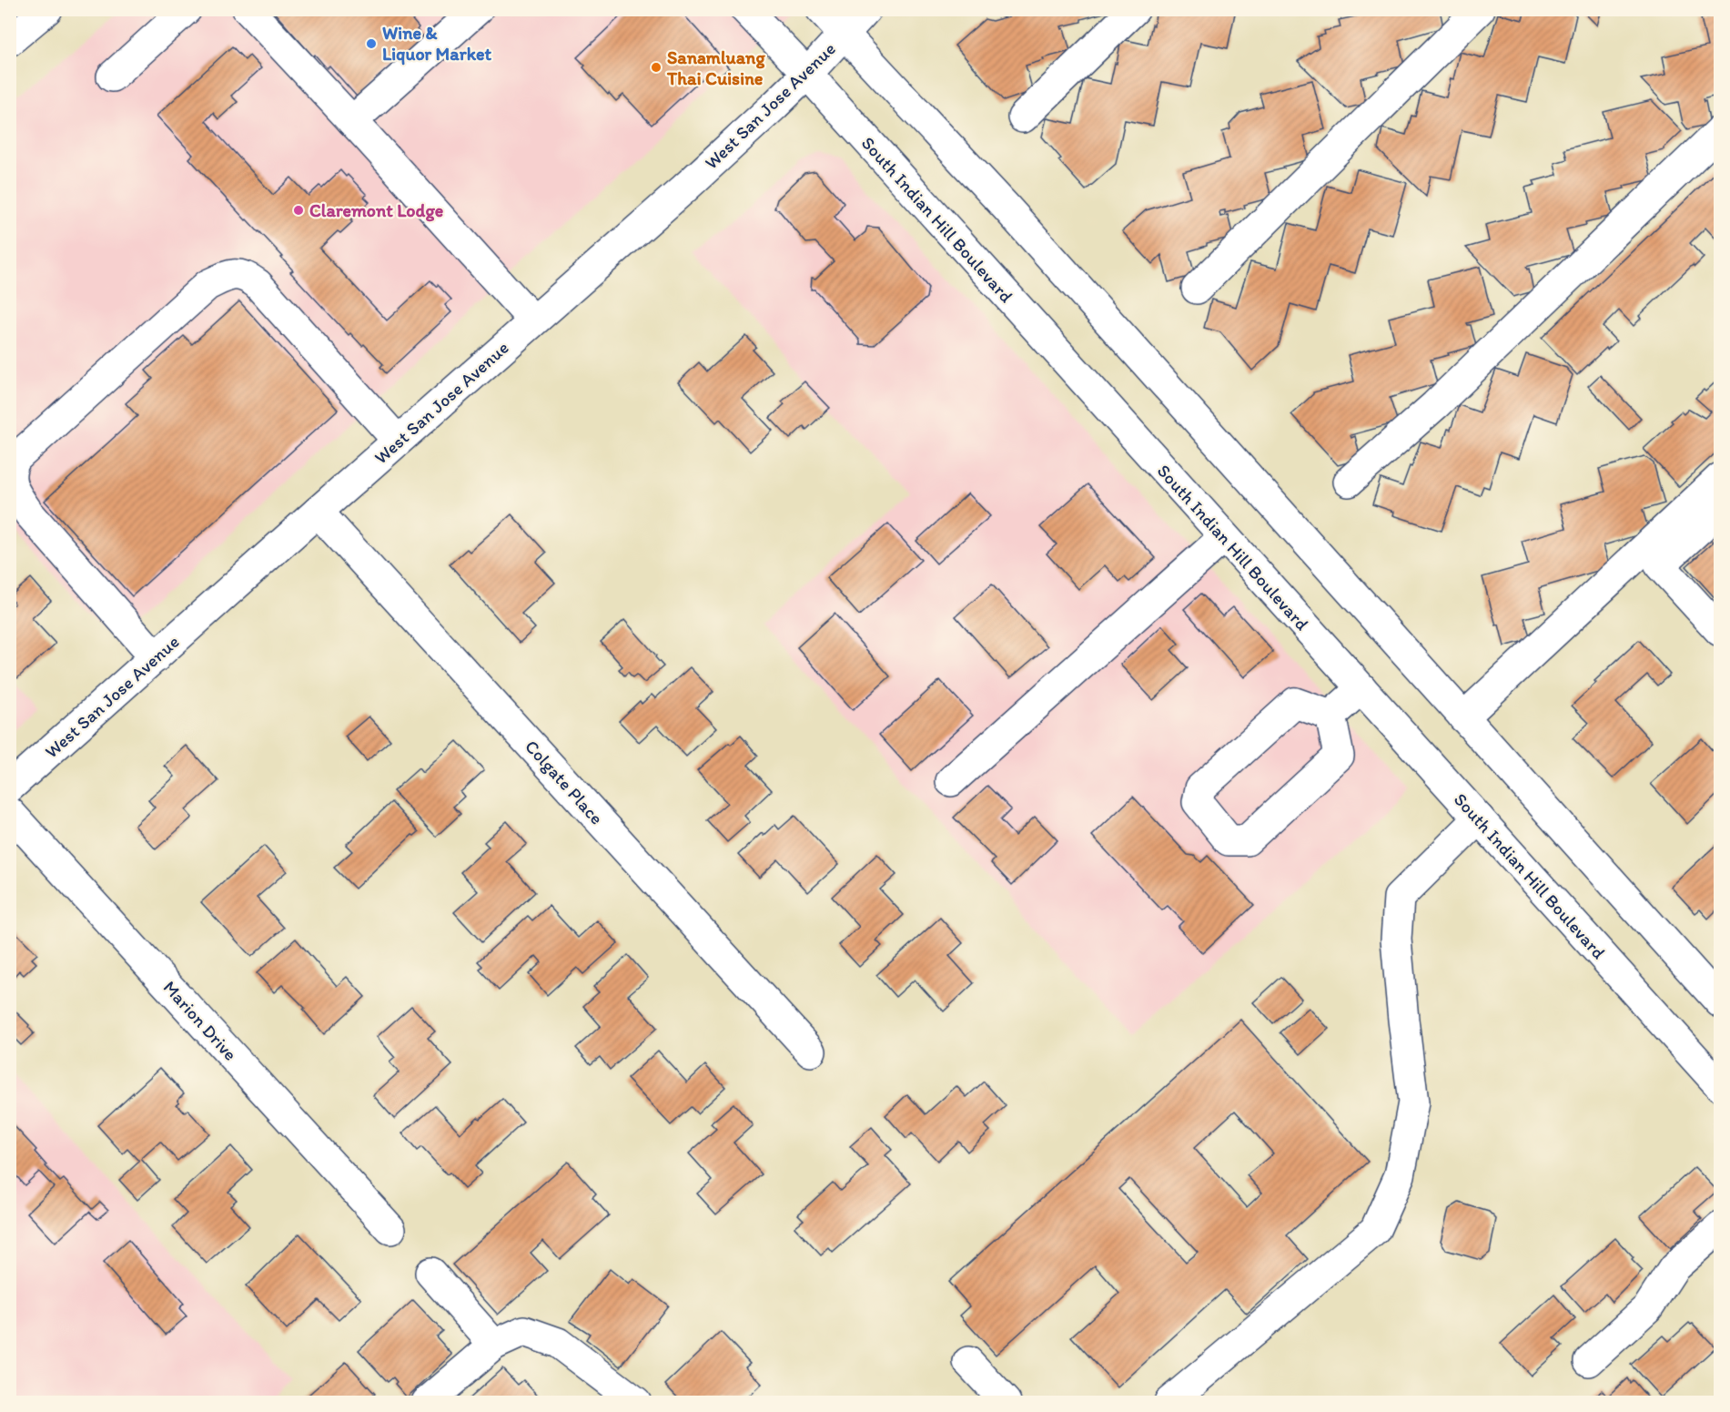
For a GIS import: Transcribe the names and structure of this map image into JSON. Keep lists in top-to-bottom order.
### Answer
{
  "streets": {
    "main road": [
      "West San Jose Avenue",
      "South Indian Hill Boulevard",
      "Colgate Place",
      "Marion Drive"
    ]
  },
  "crossings": [
    ["West San Jose Avenue", "South Indian Hill Boulevard"],
    ["West San Jose Avenue", "Colgate Place"]
  ],
  "places": ["Wine & Liquor Market", "Sanamluang Thai Cuisine", "Claremont Lodge"]
}
